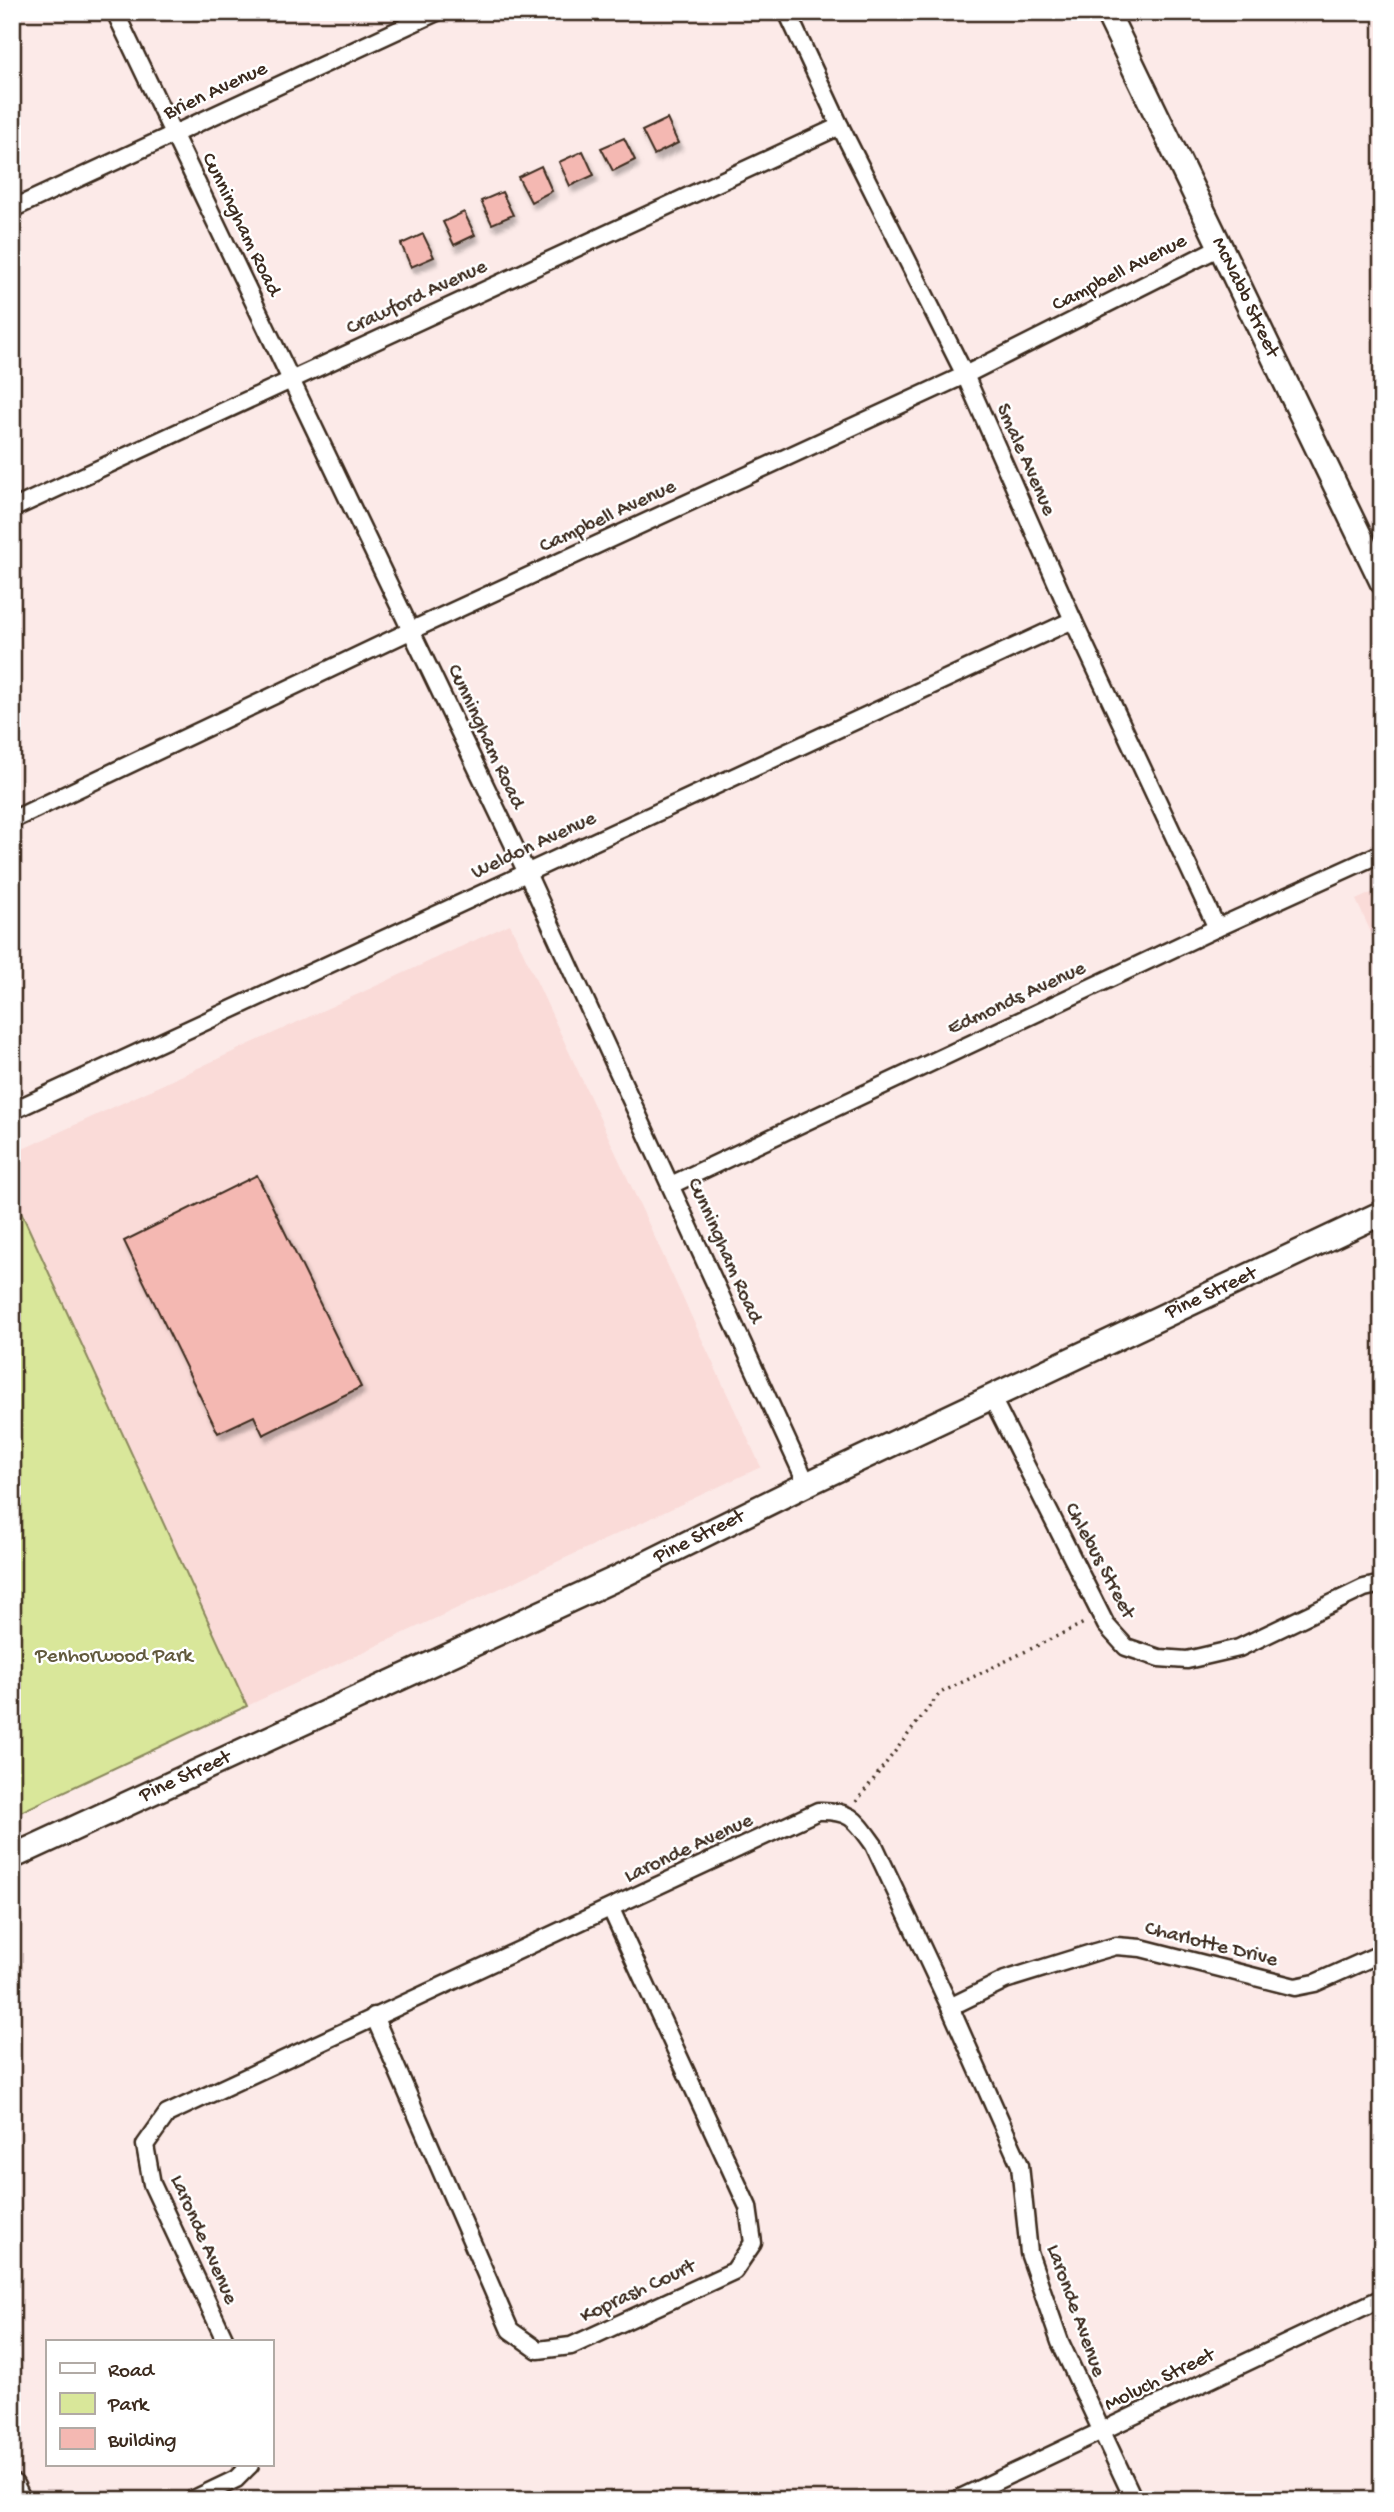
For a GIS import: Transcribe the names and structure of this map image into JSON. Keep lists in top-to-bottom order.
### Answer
{
  "streets": {
    "street": [
      "Brien Avenue",
      "Cunningham Road",
      "Campbell Avenue",
      "McNabb Street",
      "Crawford Avenue",
      "Smale Avenue",
      "Weldon Avenue",
      "Edmonds Avenue",
      "Pine Street",
      "Chlebus Street",
      "Laronde Avenue",
      "Charlotte Drive",
      "Koprash Court",
      "Moluch Street"
    ]
  },
  "crossings": [
    ["Brien Avenue", "Cunningham Road"],
    ["Cunningham Road", "Campbell Avenue"],
    ["Cunningham Road", "Crawford Avenue"],
    ["Cunningham Road", "Weldon Avenue"],
    ["Cunningham Road", "Edmonds Avenue"],
    ["Cunningham Road", "Pine Street"],
    ["Campbell Avenue", "McNabb Street"],
    ["Campbell Avenue", "Smale Avenue"],
    ["Crawford Avenue", "Smale Avenue"],
    ["Smale Avenue", "Weldon Avenue"],
    ["Smale Avenue", "Edmonds Avenue"],
    ["Pine Street", "Chlebus Street"],
    ["Laronde Avenue", "Charlotte Drive"],
    ["Laronde Avenue", "Koprash Court"],
    ["Laronde Avenue", "Moluch Street"]
  ],
  "parks": ["Penhorwood Park"],
  "legend": ["Road", "Park", "Building"]
}
